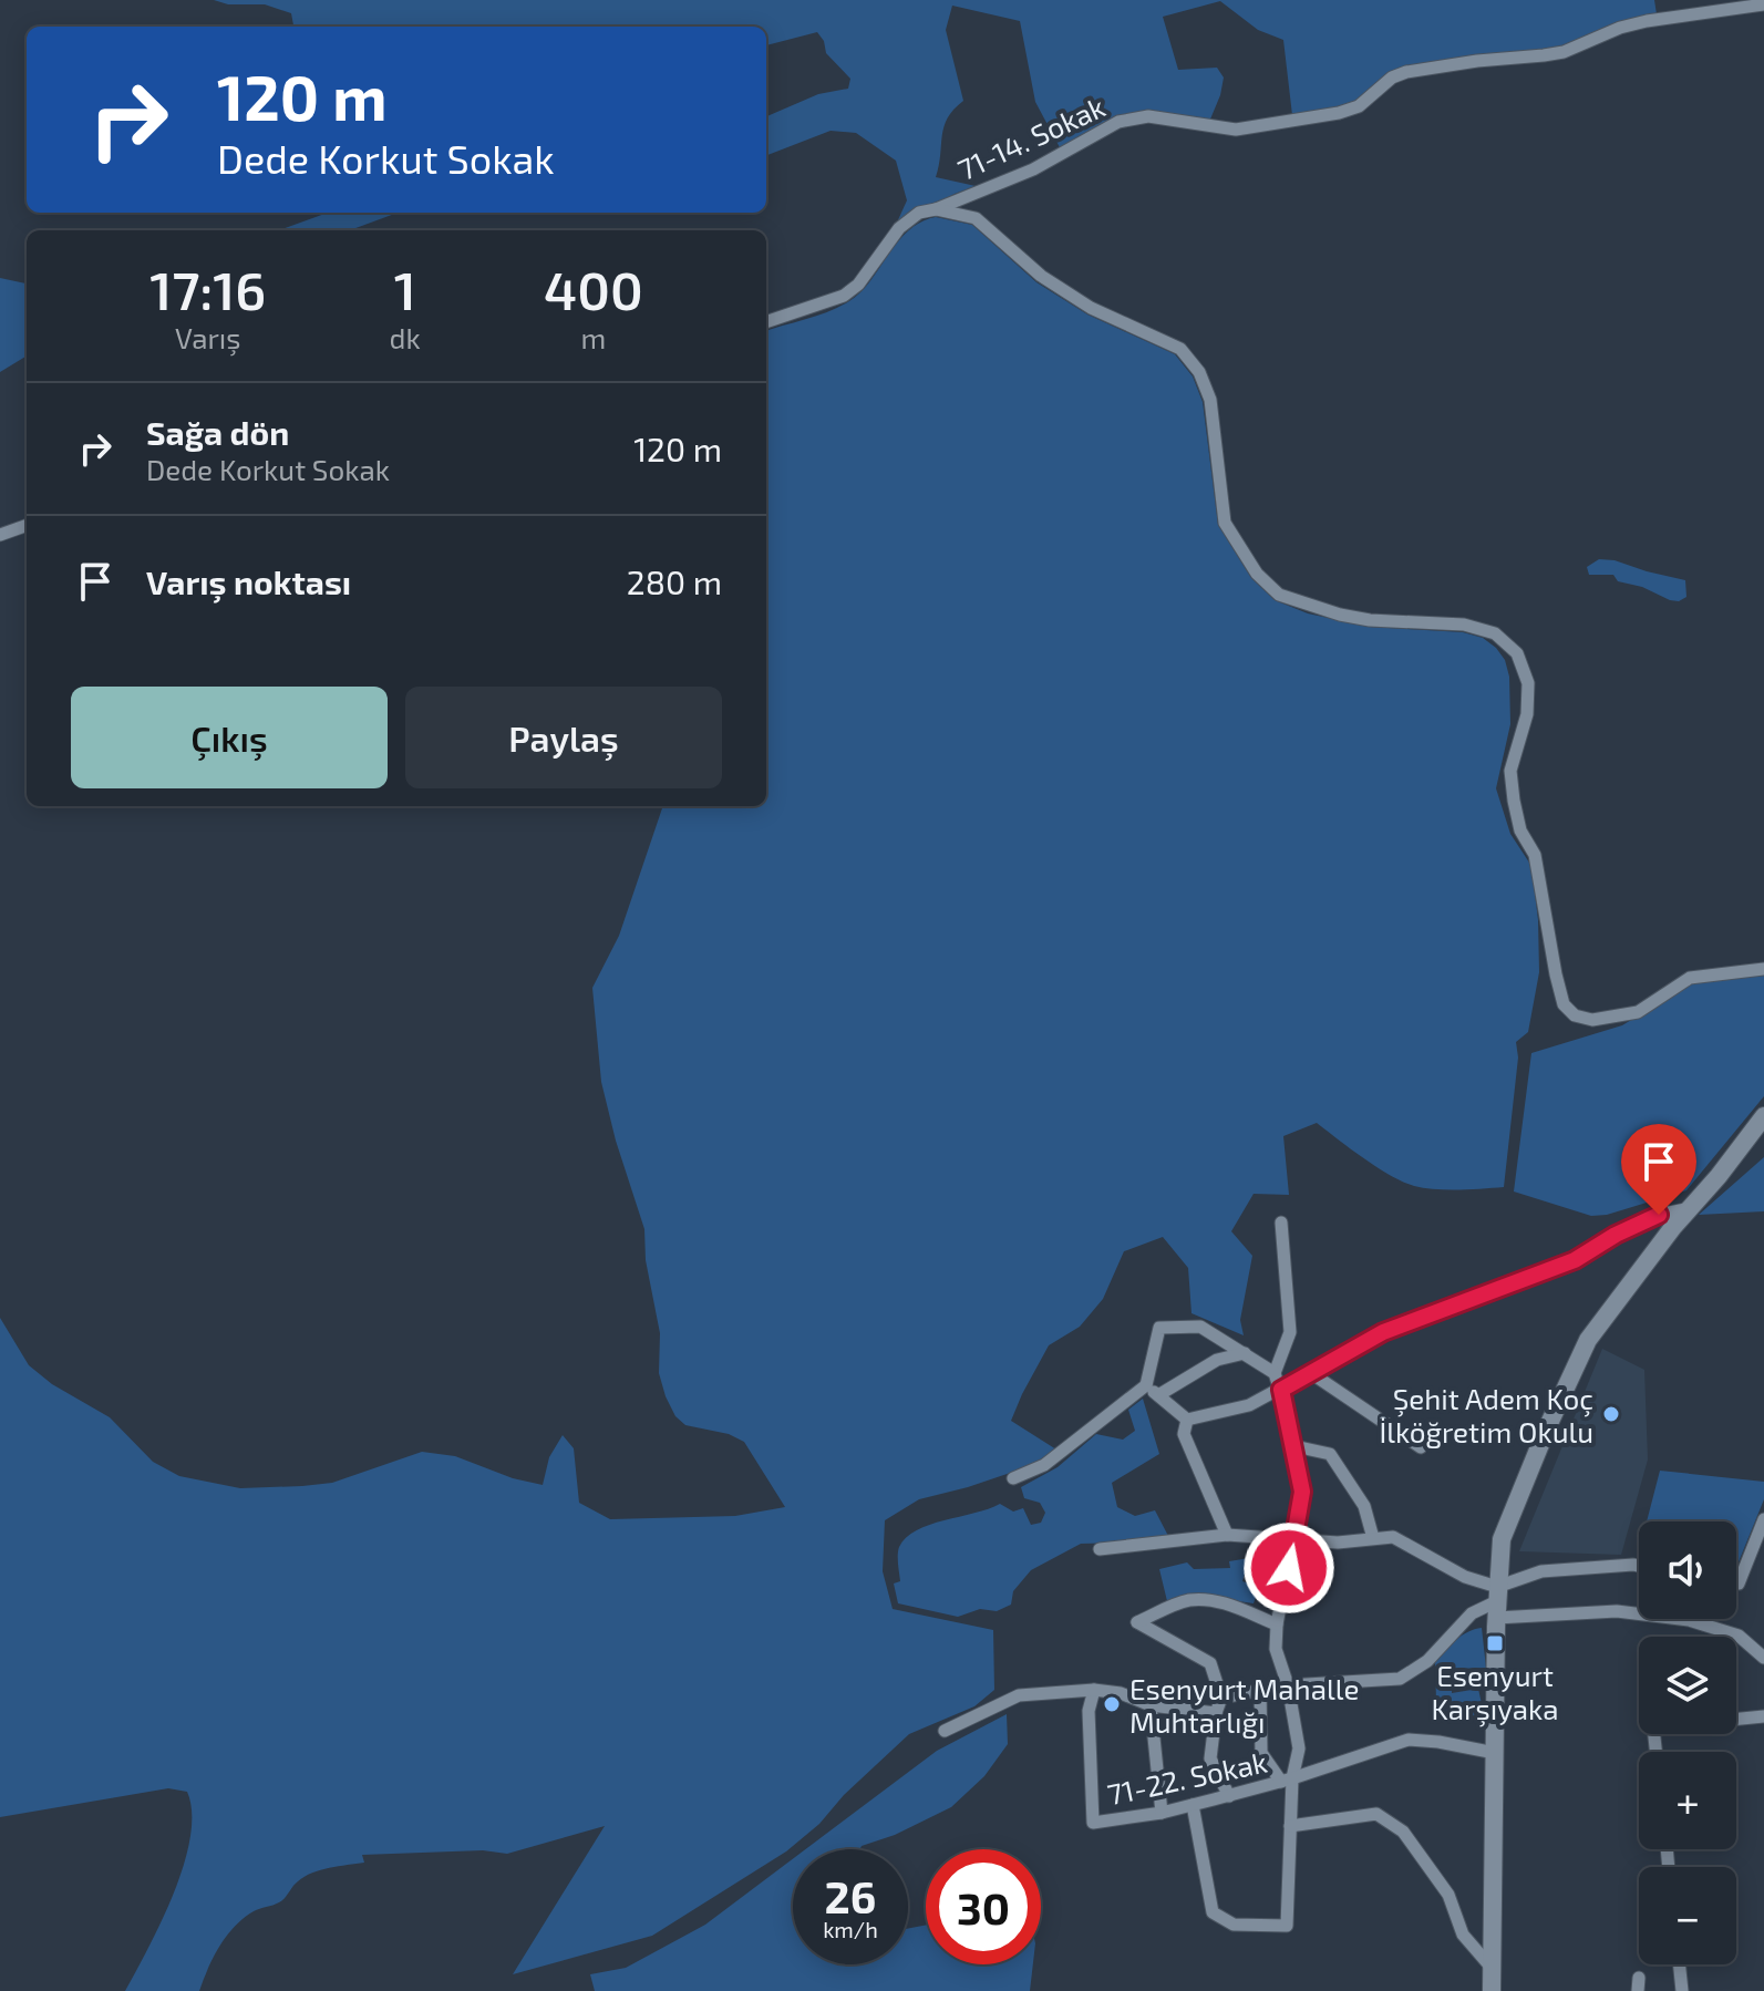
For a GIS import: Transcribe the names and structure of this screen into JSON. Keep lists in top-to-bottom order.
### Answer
{
  "streets": {
    "street": ["71-14. Sokak", "71-22. Sokak"]
  },
  "places": {
    "other": ["Şehit Adem Koç İlköğretim Okulu", "Esenyurt Mahalle Muhtarlığı"],
    "transit": ["Esenyurt Karşıyaka"]
  },
  "page": {
    "turn": ["120 m", "Dede Korkut Sokak"],
    "eta": [
      "17:16",
      "Varış",
      "1",
      "dk",
      "400",
      "m"
    ],
    "list": [
      {
        "name": "Sağa dön",
        "note": "Dede Korkut Sokak",
        "value": "120 m"
      },
      {
        "name": "Varış noktası",
        "value": "280 m"
      }
    ],
    "buttons": ["Çıkış", "Paylaş"],
    "map_buttons": ["+", "−"],
    "speed": "26 km/h",
    "limit": "30"
  }
}
